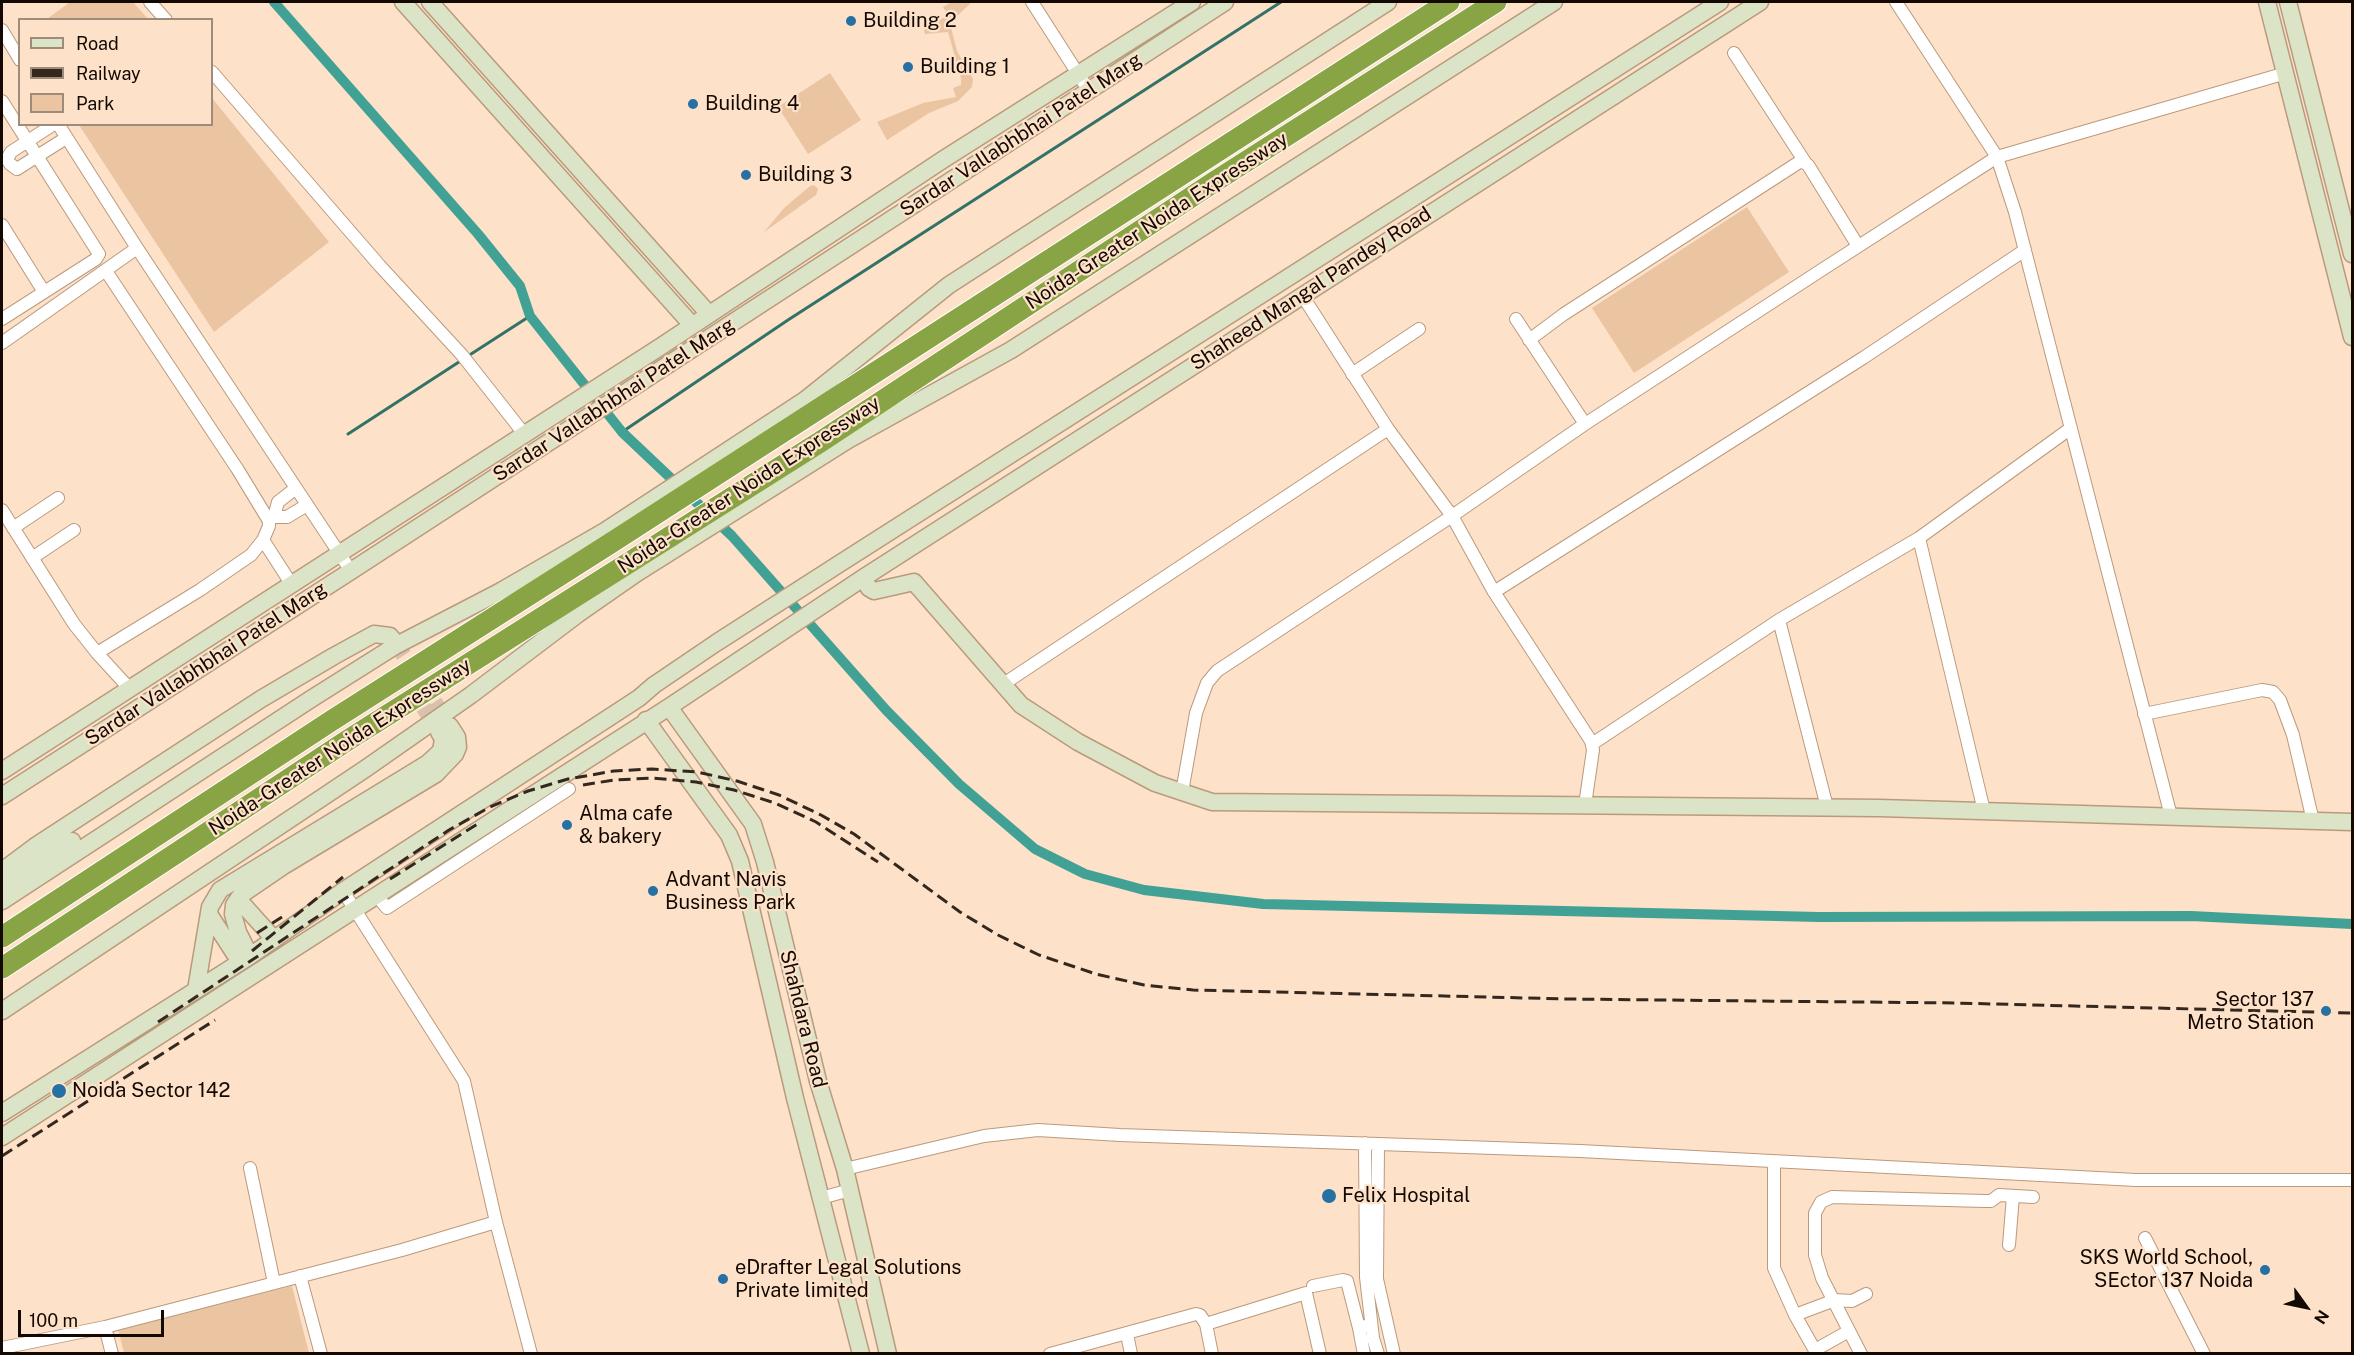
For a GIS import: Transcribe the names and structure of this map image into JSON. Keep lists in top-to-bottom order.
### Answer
{
  "streets": {
    "highway": ["Noida-Greater Noida Expressway"],
    "street": ["Sardar Vallabhbhai Patel Marg", "Shaheed Mangal Pandey Road", "Shahdara Road"]
  },
  "crossings": [
    ["Shaheed Mangal Pandey Road", "Shahdara Road"]
  ],
  "places": [
    "Building 2",
    "Building 1",
    "Building 4",
    "Building 3",
    "Alma cafe & bakery",
    "Advant Navis Business Park",
    "Sector 137 Metro Station",
    "Noida Sector 142",
    "Felix Hospital",
    "SKS World School, SEctor 137 Noida",
    "eDrafter Legal Solutions Private limited"
  ],
  "legend": ["Road", "Railway", "Park"],
  "scale_bar": "100 m",
  "north": "bottom right"
}
